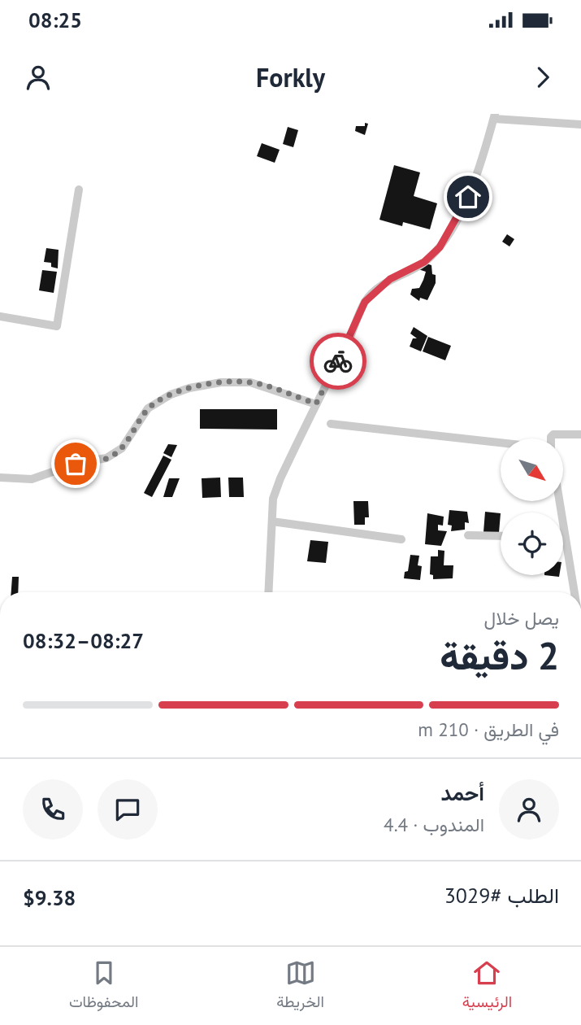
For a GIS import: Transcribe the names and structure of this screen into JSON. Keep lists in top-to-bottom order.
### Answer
{
  "north": "bottom right",
  "page": {
    "status": "08:25",
    "header": "Forkly",
    "heading": ["2 دقيقة", "يصل خلال", "08:27–08:32"],
    "panel": [
      "أحمد",
      "المندوب · 4.4",
      "الطلب #3029",
      "$9.38"
    ],
    "bar": "في الطريق · 210 m",
    "tabs": ["الرئيسية", "الخريطة", "المحفوظات"]
  }
}
